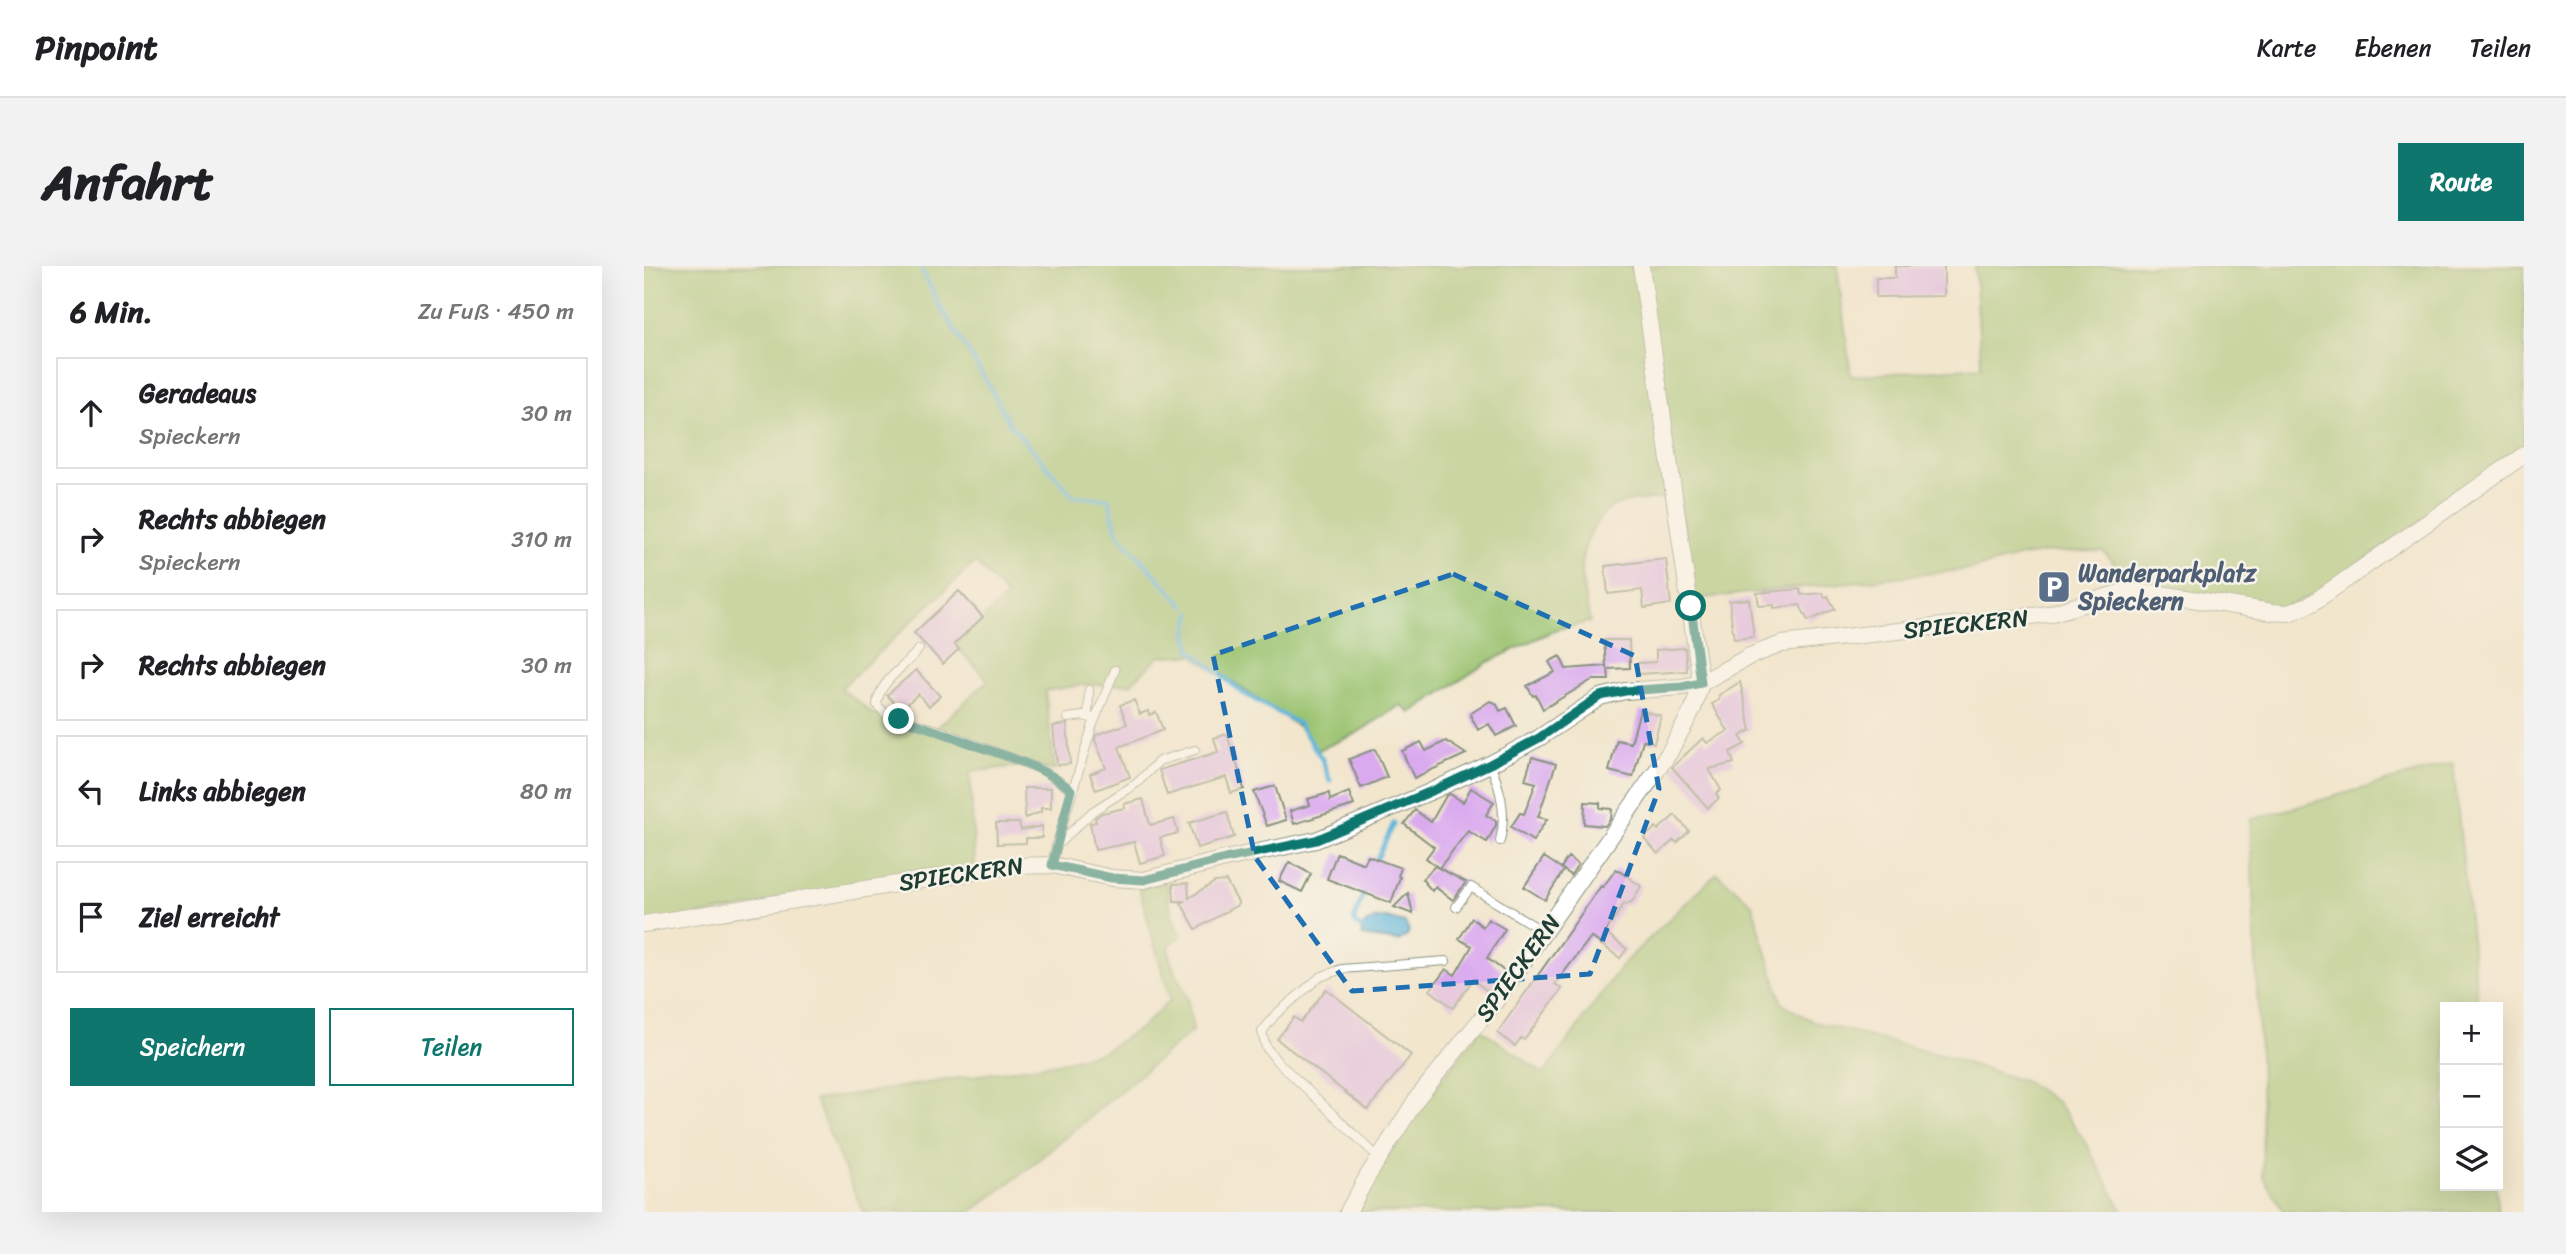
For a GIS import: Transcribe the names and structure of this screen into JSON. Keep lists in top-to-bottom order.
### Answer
{
  "streets": {
    "street": ["SPIECKERN"]
  },
  "places": {
    "parking": ["Wanderparkplatz Spieckern"]
  },
  "page": {
    "header": "Pinpoint",
    "nav": ["Karte", "Ebenen", "Teilen"],
    "title": "Anfahrt",
    "buttons": [
      "Route",
      ["Speichern", "Teilen"]
    ],
    "heading": ["6 Min.", "Zu Fuß · 450 m"],
    "list": [
      ["Geradeaus", "Spieckern", "30 m"],
      ["Rechts abbiegen", "Spieckern", "310 m"],
      ["Rechts abbiegen", "30 m"],
      ["Links abbiegen", "80 m"],
      "Ziel erreicht"
    ],
    "map_buttons": ["+", "−"]
  }
}
